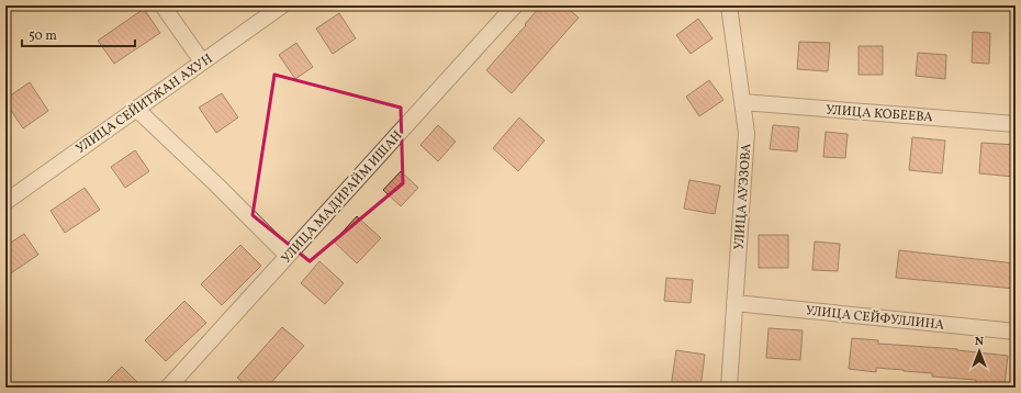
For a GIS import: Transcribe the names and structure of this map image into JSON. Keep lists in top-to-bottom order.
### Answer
{
  "streets": {
    "street": [
      "УЛИЦА СЕЙИТЖАН АХУН",
      "УЛИЦА КОБЕЕВА",
      "УЛИЦА МАДИРАЙМ ИШАН",
      "УЛИЦА АУЭЗОВА",
      "УЛИЦА СЕЙФУЛЛИНА"
    ]
  },
  "crossings": [
    ["УЛИЦА КОБЕЕВА", "УЛИЦА АУЭЗОВА"],
    ["УЛИЦА АУЭЗОВА", "УЛИЦА СЕЙФУЛЛИНА"]
  ],
  "scale_bar": "50 m",
  "north": "top"
}
